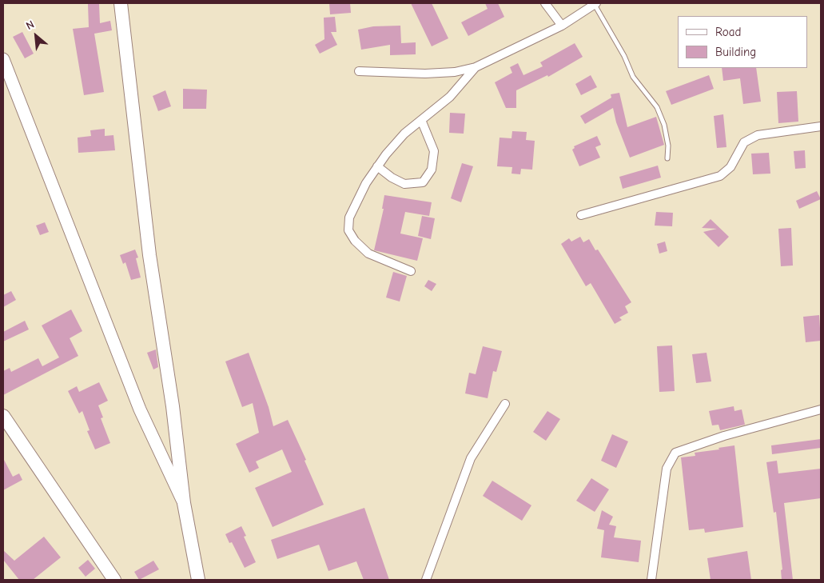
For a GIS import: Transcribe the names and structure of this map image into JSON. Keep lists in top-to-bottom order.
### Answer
{
  "legend": ["Road", "Building"],
  "north": "top left"
}
